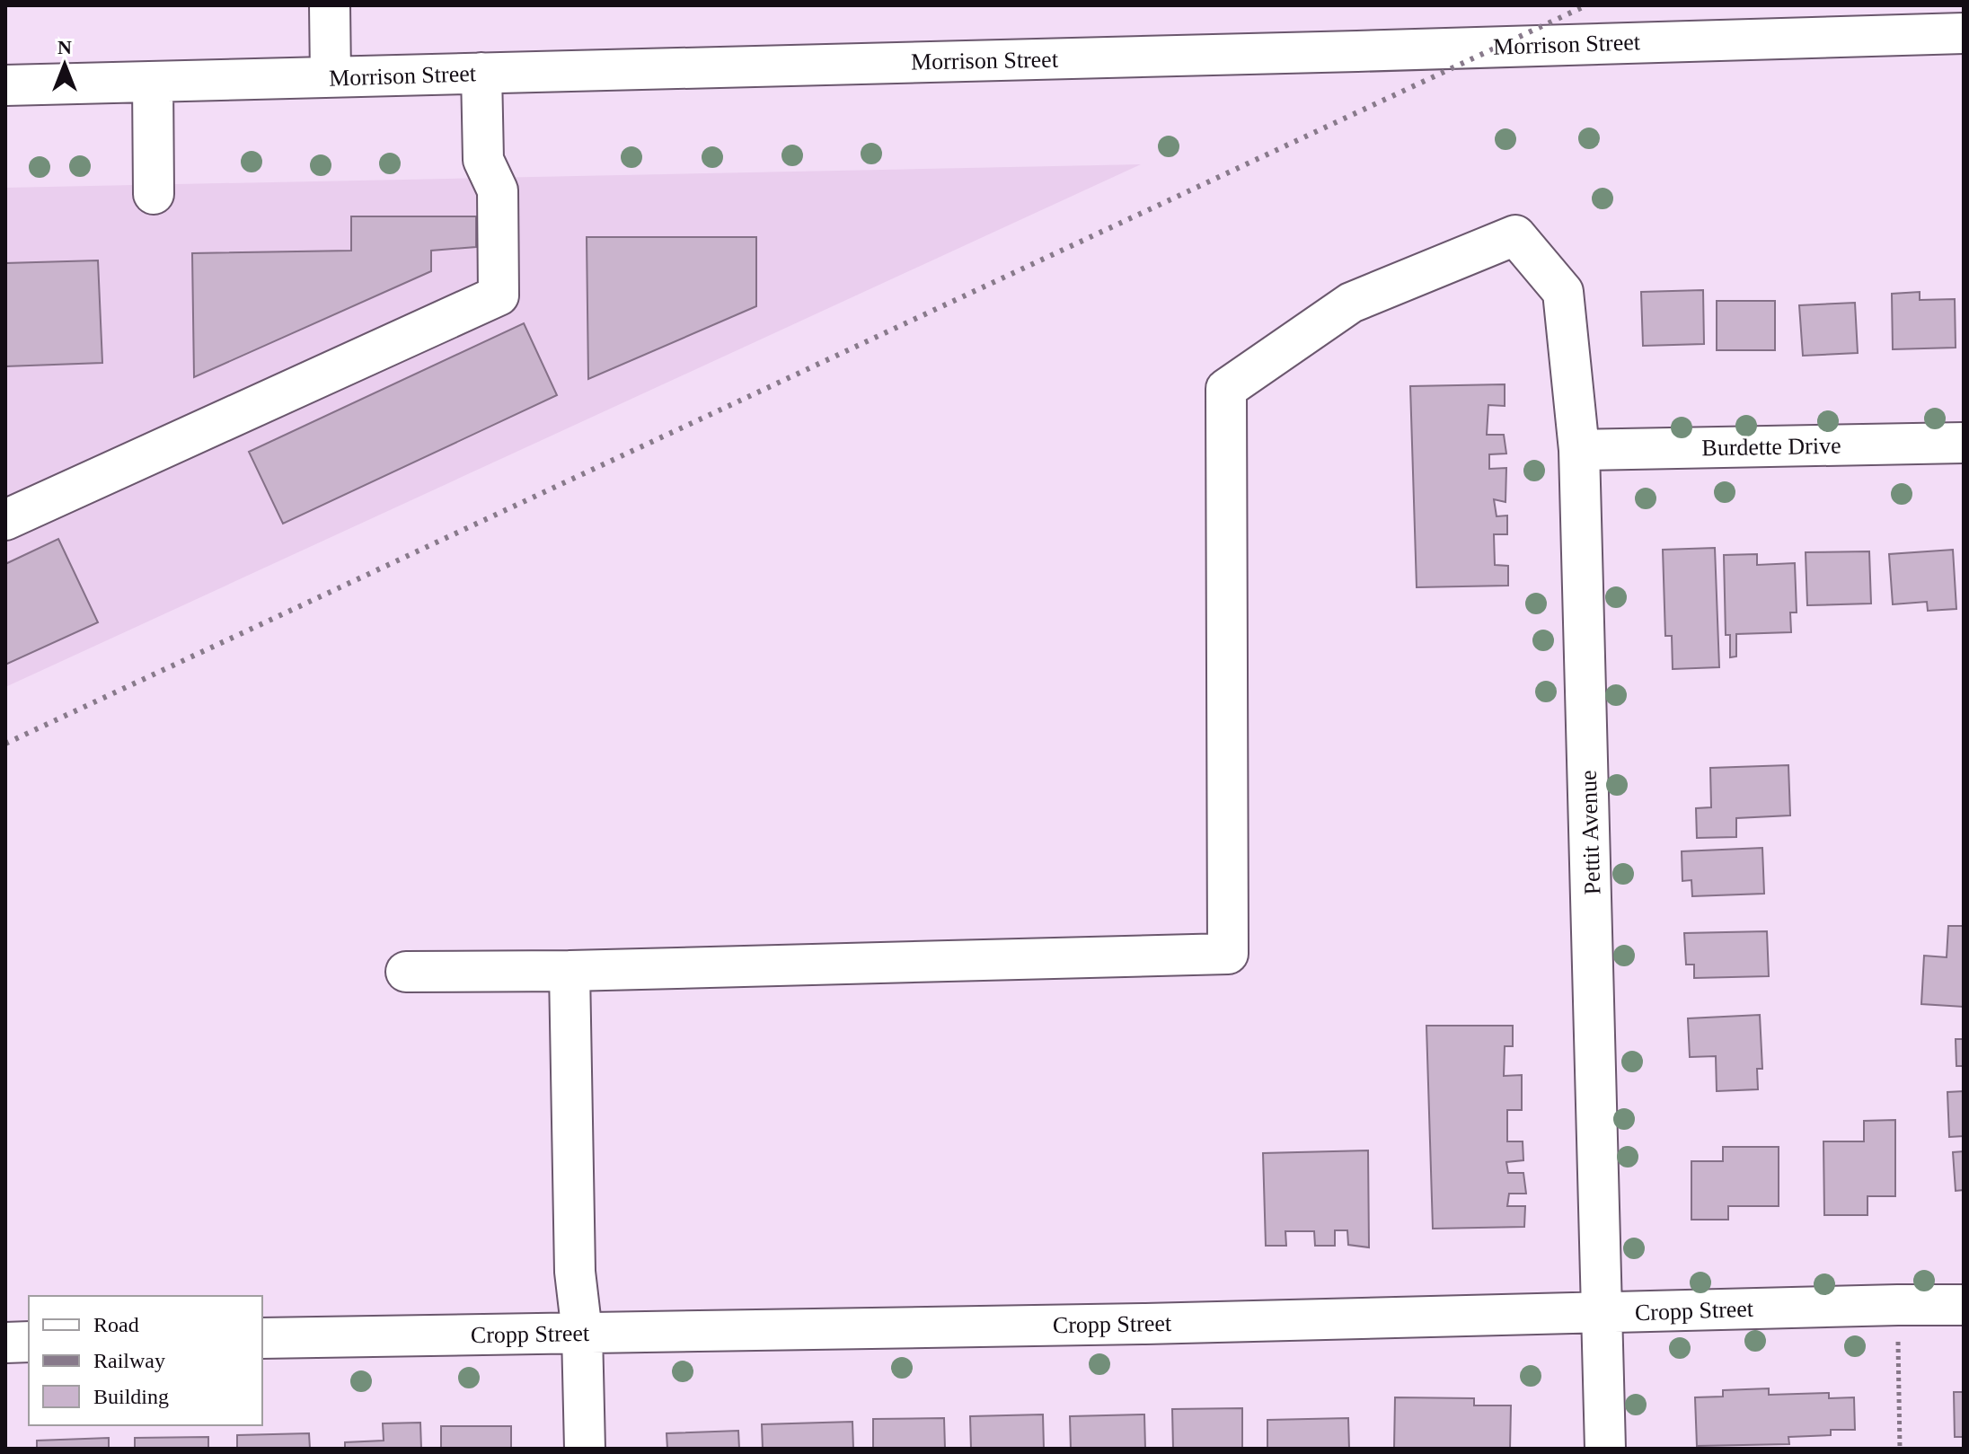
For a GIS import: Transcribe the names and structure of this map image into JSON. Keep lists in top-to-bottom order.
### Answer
{
  "streets": {
    "street": [
      "Morrison Street",
      "Burdette Drive",
      "Pettit Avenue",
      "Cropp Street"
    ]
  },
  "crossings": [
    ["Burdette Drive", "Pettit Avenue"],
    ["Pettit Avenue", "Cropp Street"]
  ],
  "legend": ["Road", "Railway", "Building"],
  "north": "top"
}
